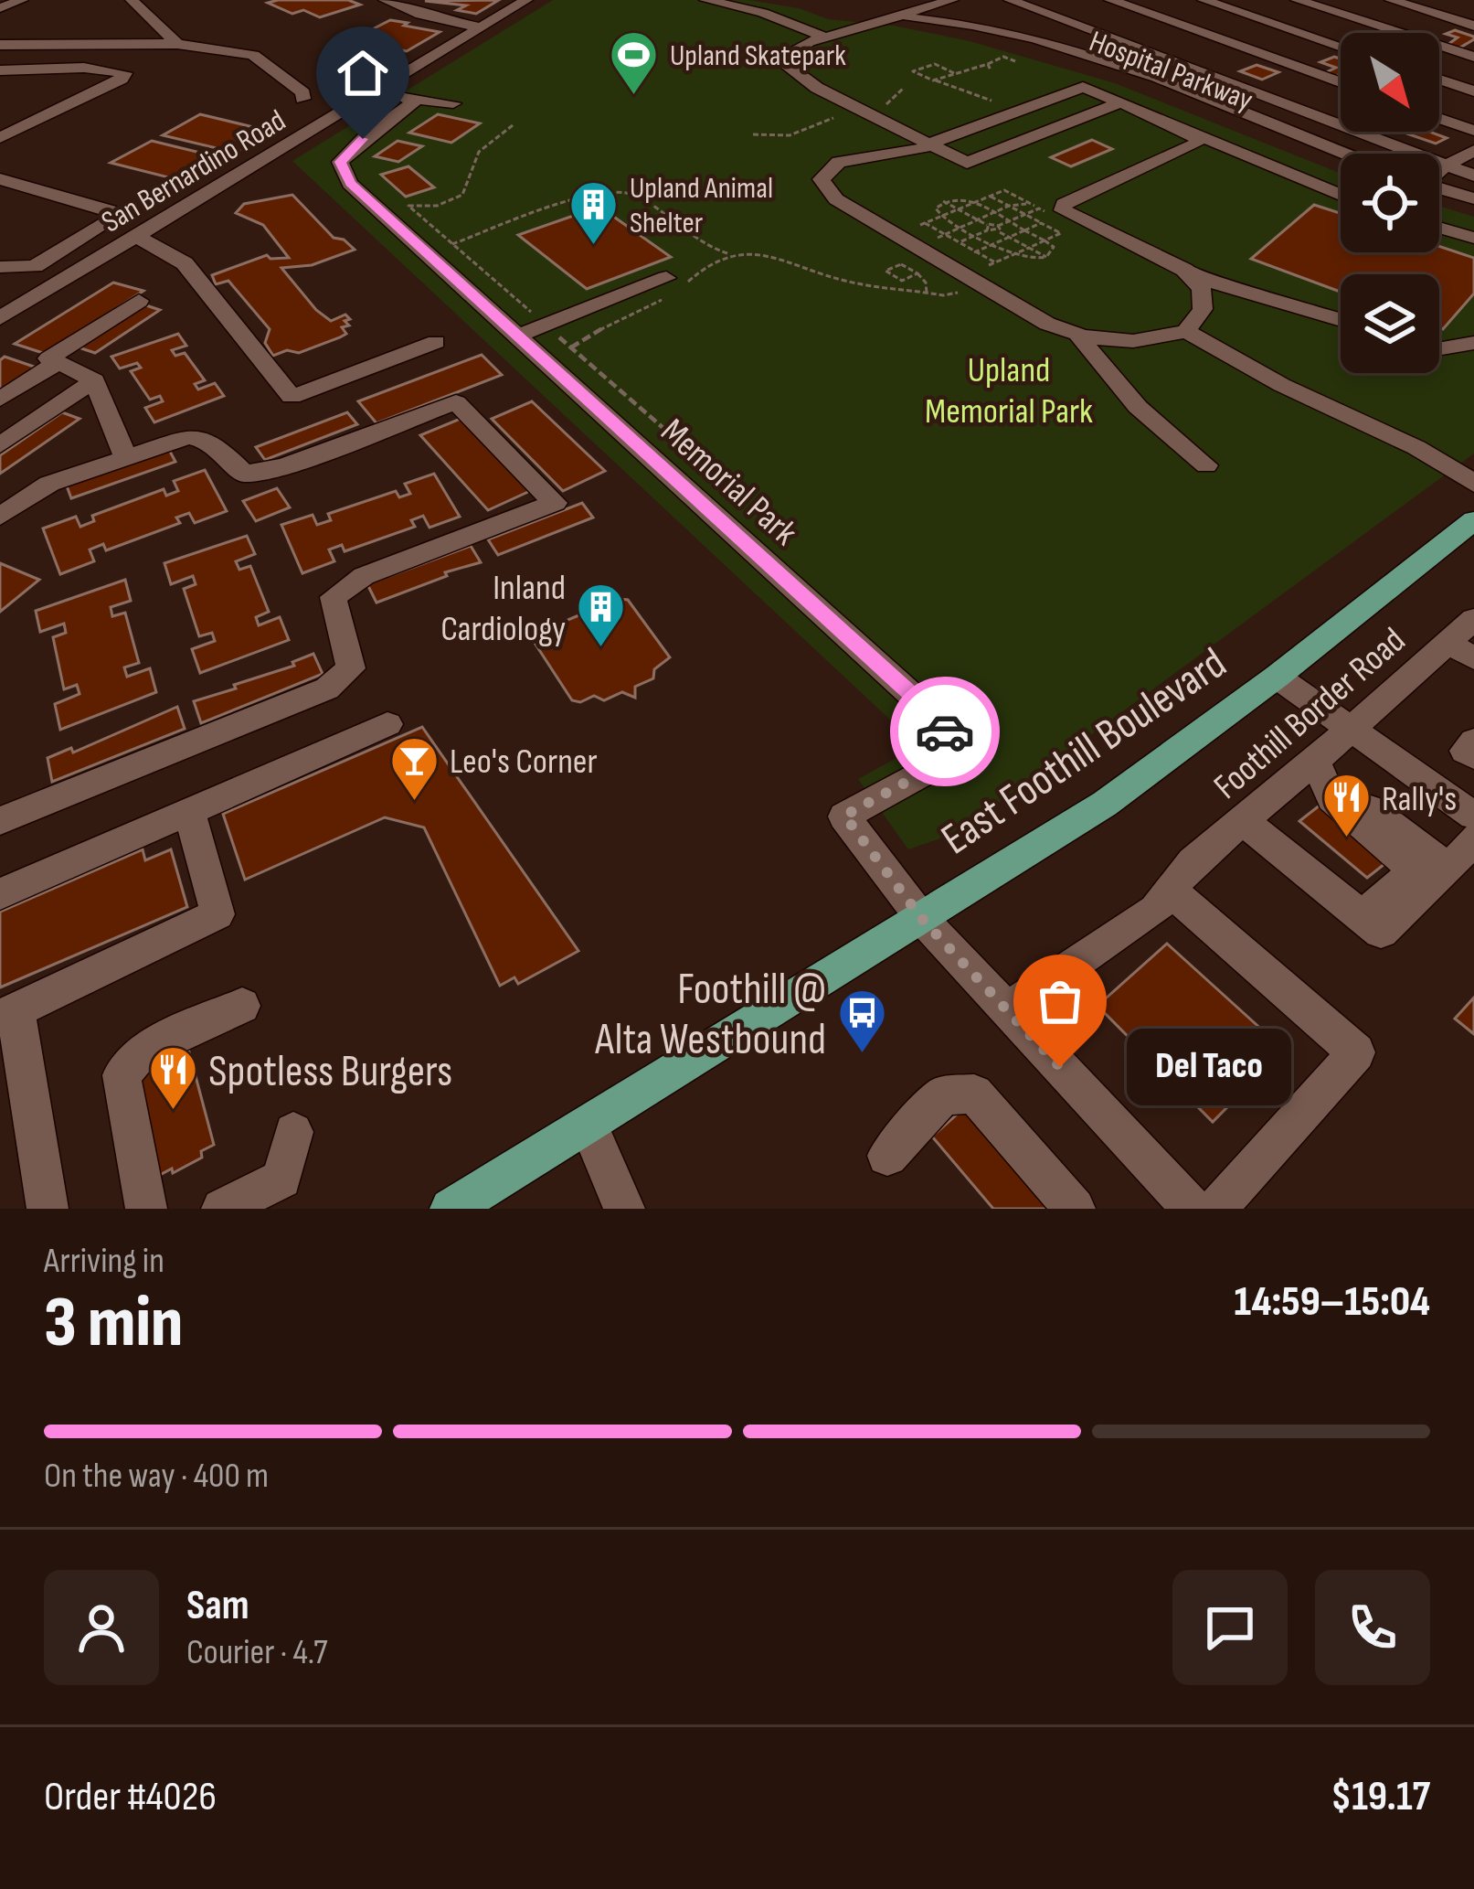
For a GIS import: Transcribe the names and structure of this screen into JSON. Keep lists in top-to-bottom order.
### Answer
{
  "streets": {
    "main road": ["East Foothill Boulevard"],
    "street": [
      "Hospital Parkway",
      "San Bernardino Road",
      "Memorial Park",
      "Foothill Border Road"
    ]
  },
  "crossings": [
    ["Memorial Park", "East Foothill Boulevard"]
  ],
  "parks": ["Upland Memorial Park"],
  "places": {
    "sports": ["Upland Skatepark"],
    "building": ["Upland Animal Shelter", "Inland Cardiology"],
    "bar": ["Leo's Corner"],
    "restaurant": ["Rally's", "Spotless Burgers"],
    "bus stop": ["Foothill @ Alta Westbound"],
    "other": ["Del Taco"]
  },
  "north": "bottom right",
  "page": {
    "bubble": "Del Taco",
    "heading": ["3 min", "Arriving in", "14:59–15:04"],
    "panel": [
      "Sam",
      "Courier · 4.7",
      "Order #4026",
      "$19.17"
    ],
    "bar": "On the way · 400 m"
  }
}
